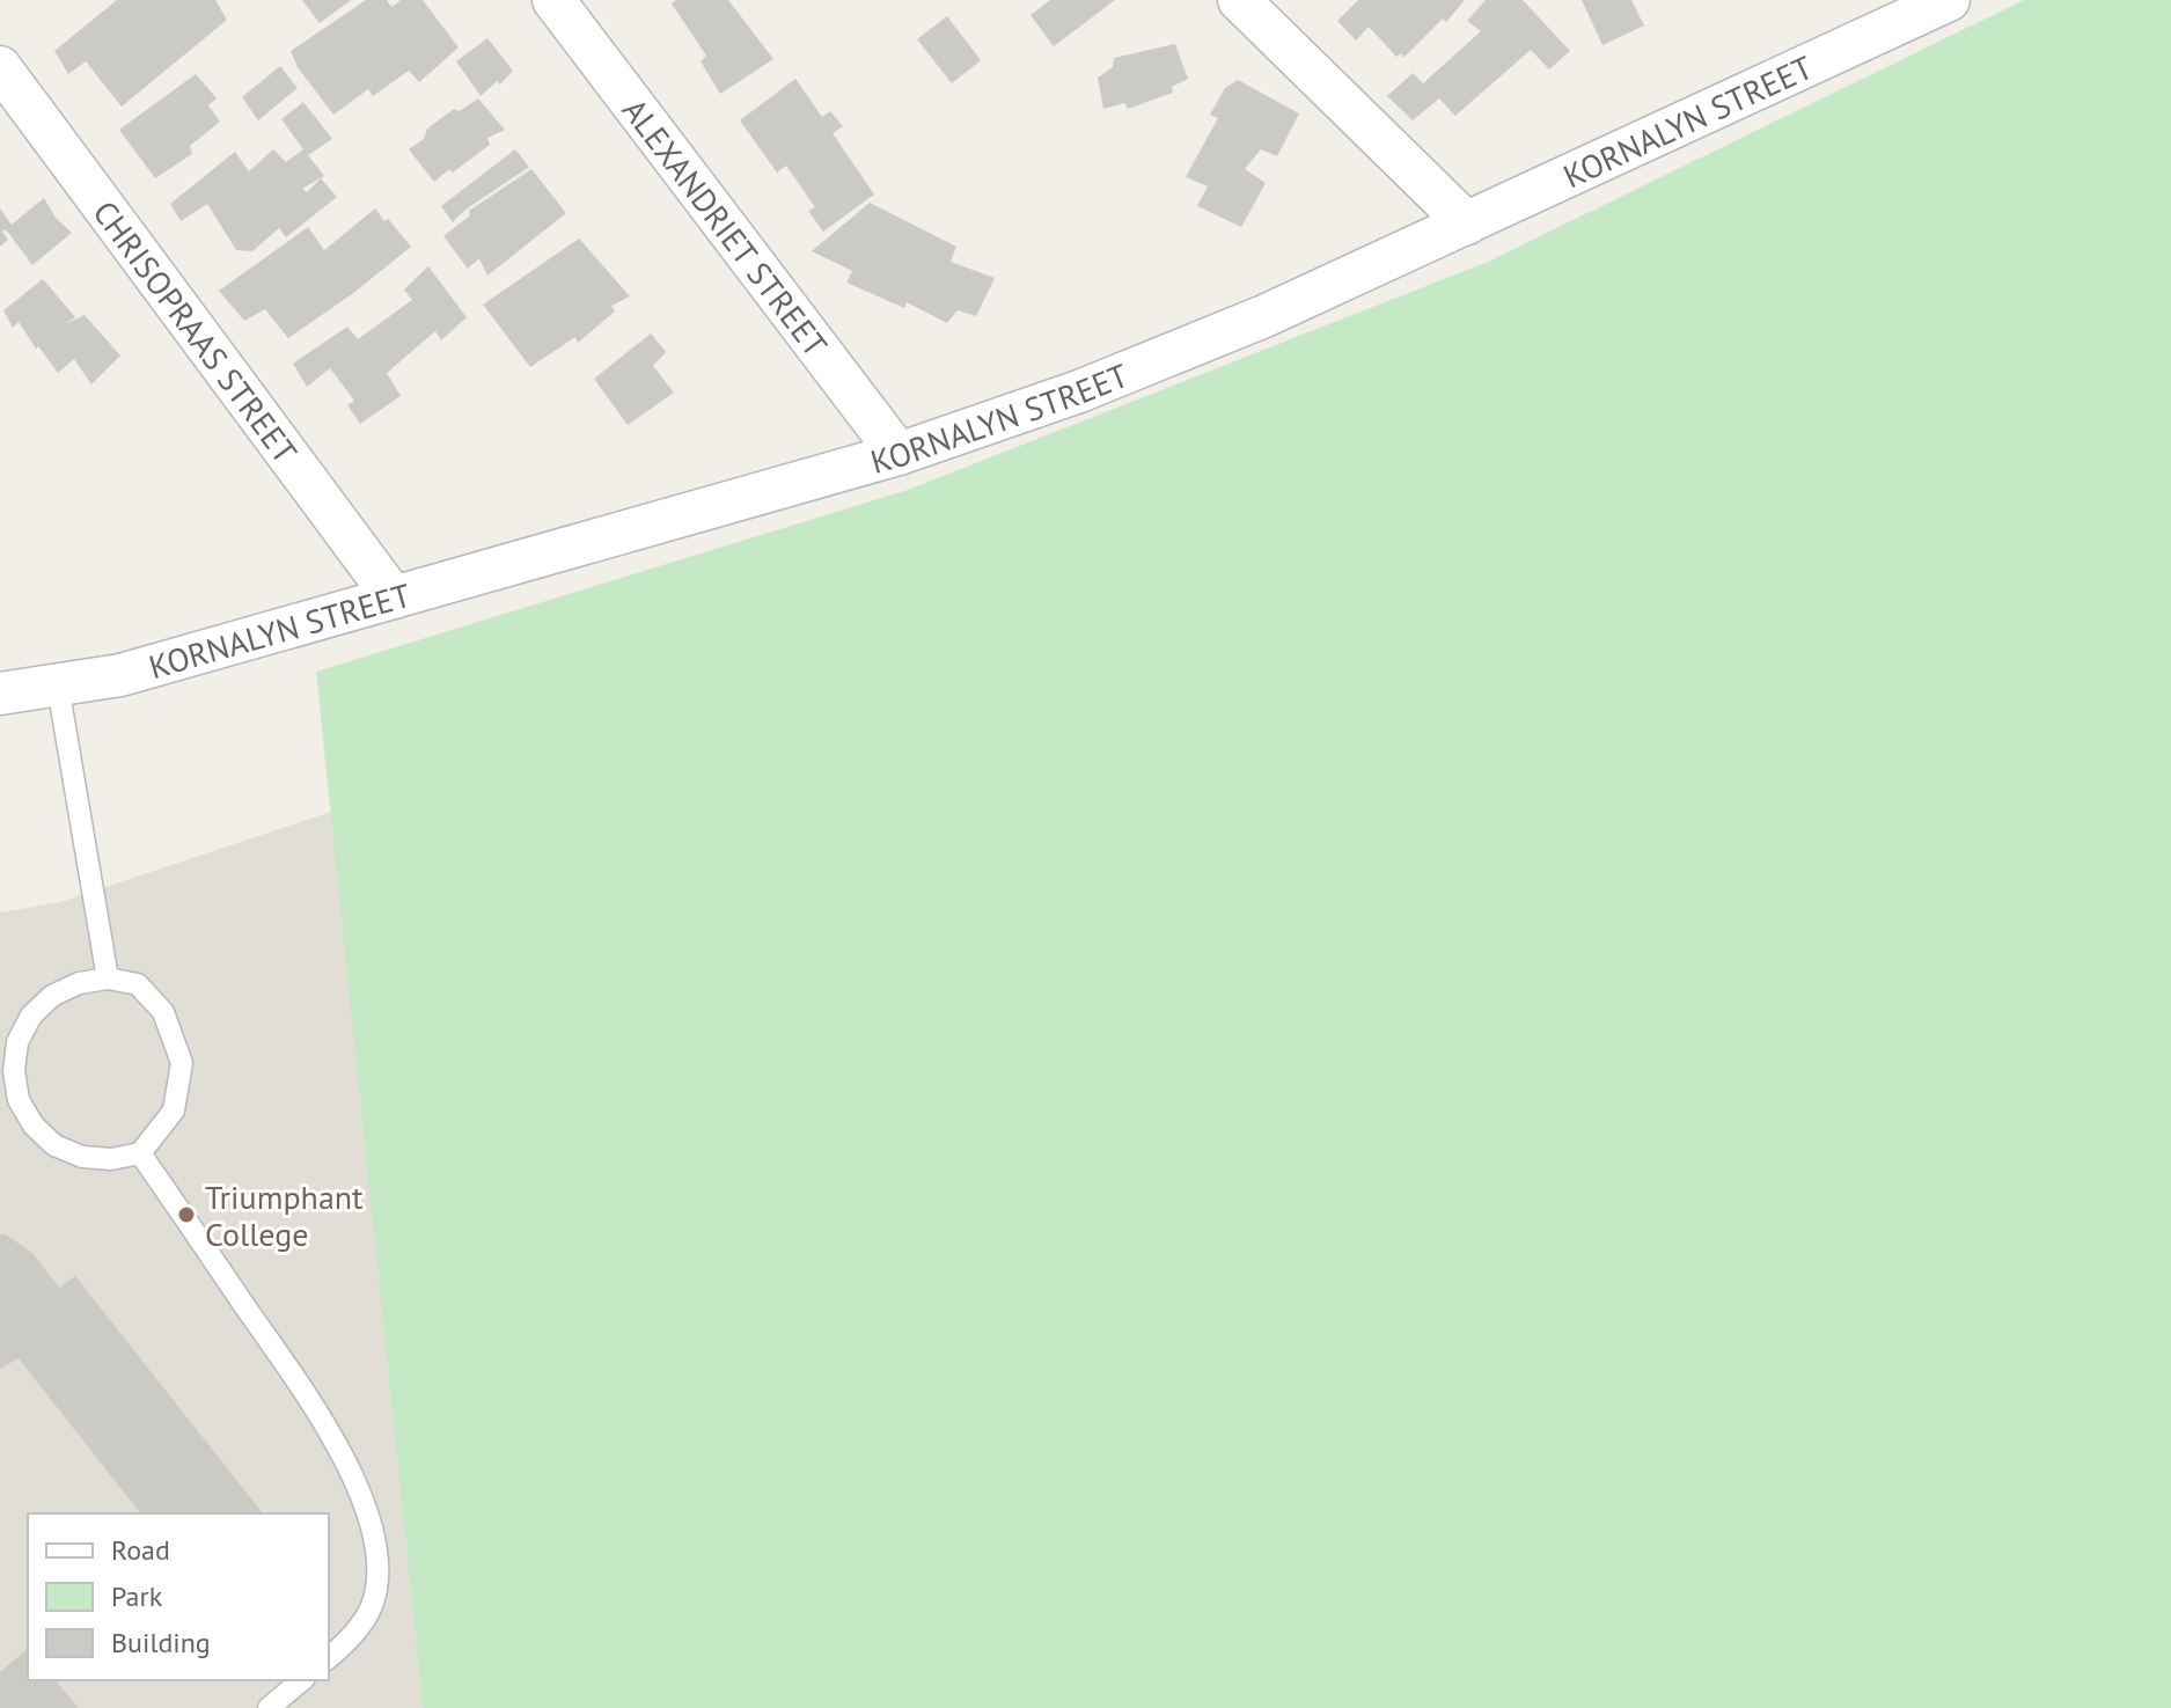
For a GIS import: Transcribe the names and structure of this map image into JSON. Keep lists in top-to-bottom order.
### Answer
{
  "streets": {
    "street": ["KORNALYN STREET", "ALEXANDRIET STREET", "CHRISOPRAAS STREET"]
  },
  "crossings": [
    ["KORNALYN STREET", "ALEXANDRIET STREET"],
    ["KORNALYN STREET", "CHRISOPRAAS STREET"]
  ],
  "places": ["Triumphant College"],
  "legend": ["Road", "Park", "Building"]
}
